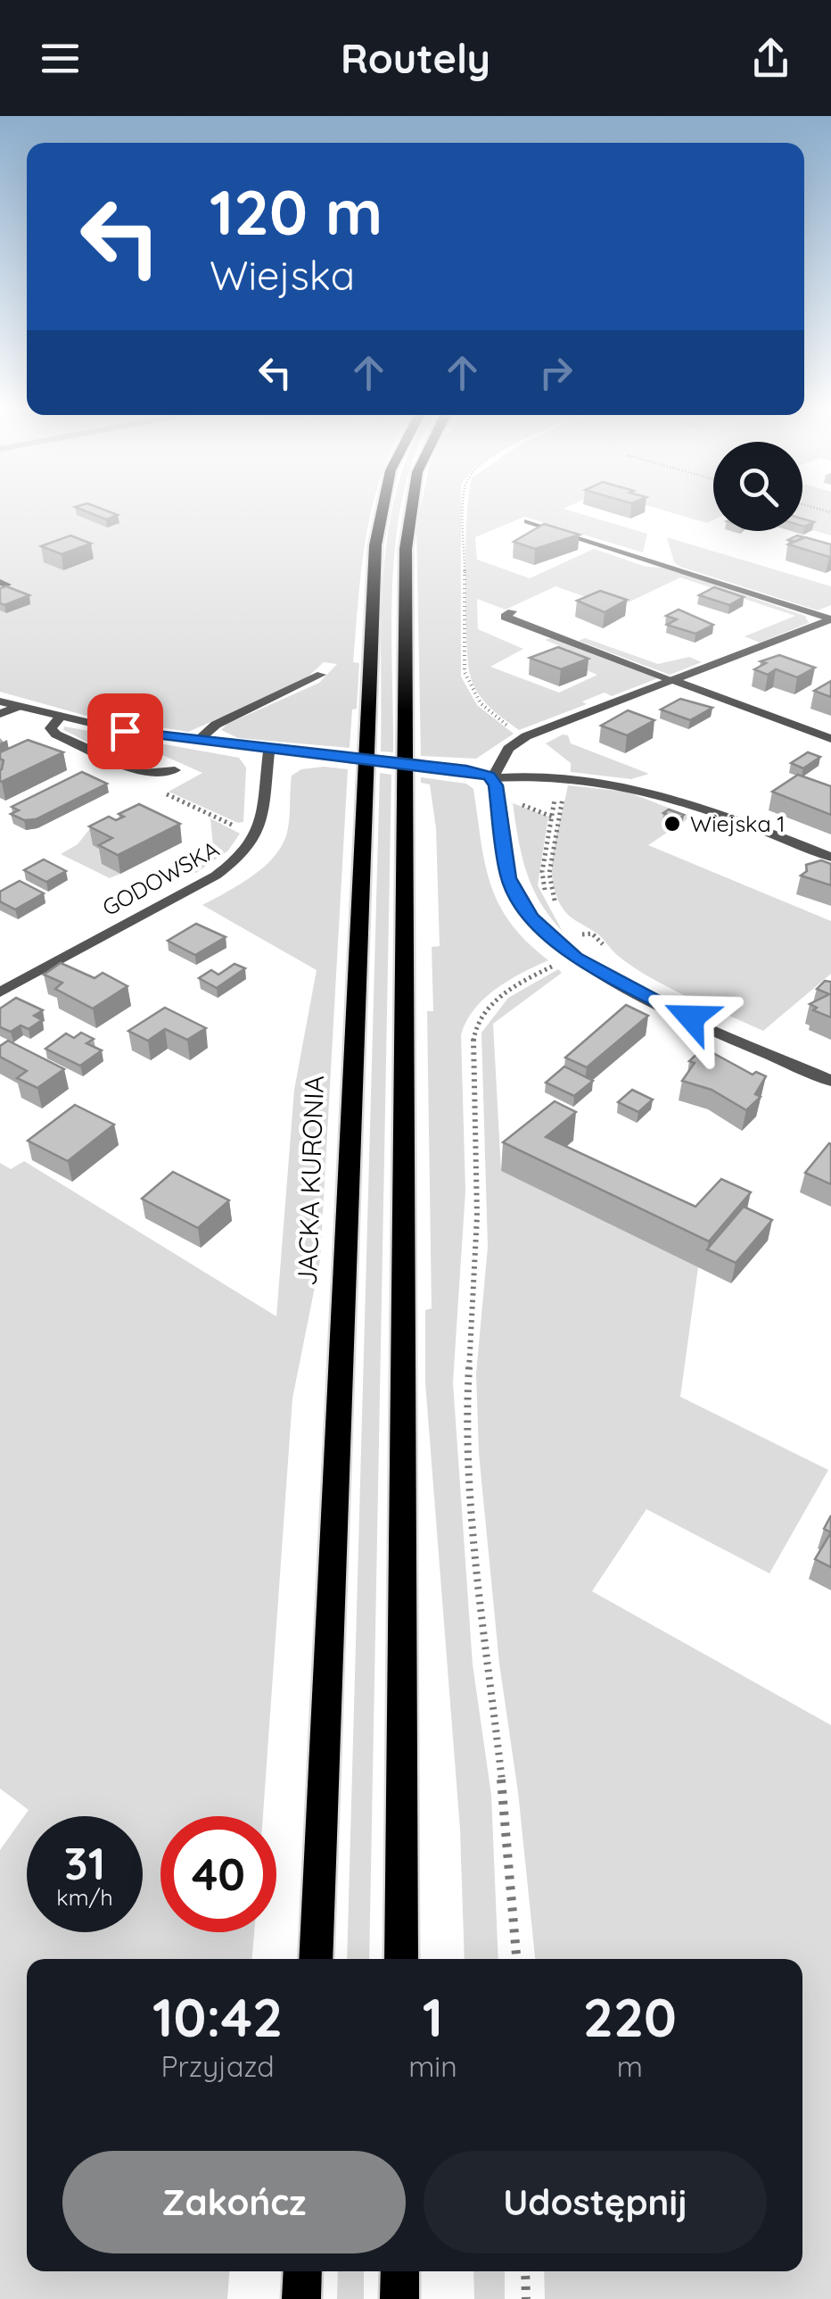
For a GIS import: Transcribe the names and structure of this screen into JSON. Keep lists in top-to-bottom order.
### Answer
{
  "streets": {
    "main road": ["JACKA KURONIA"],
    "street": ["GODOWSKA"]
  },
  "places": ["Wiejska 1"],
  "page": {
    "header": "Routely",
    "turn": ["120 m", "Wiejska"],
    "speed": "31 km/h",
    "limit": "40",
    "eta": [
      "10:42",
      "Przyjazd",
      "1",
      "min",
      "220",
      "m"
    ],
    "buttons": ["Zakończ", "Udostępnij"]
  }
}
